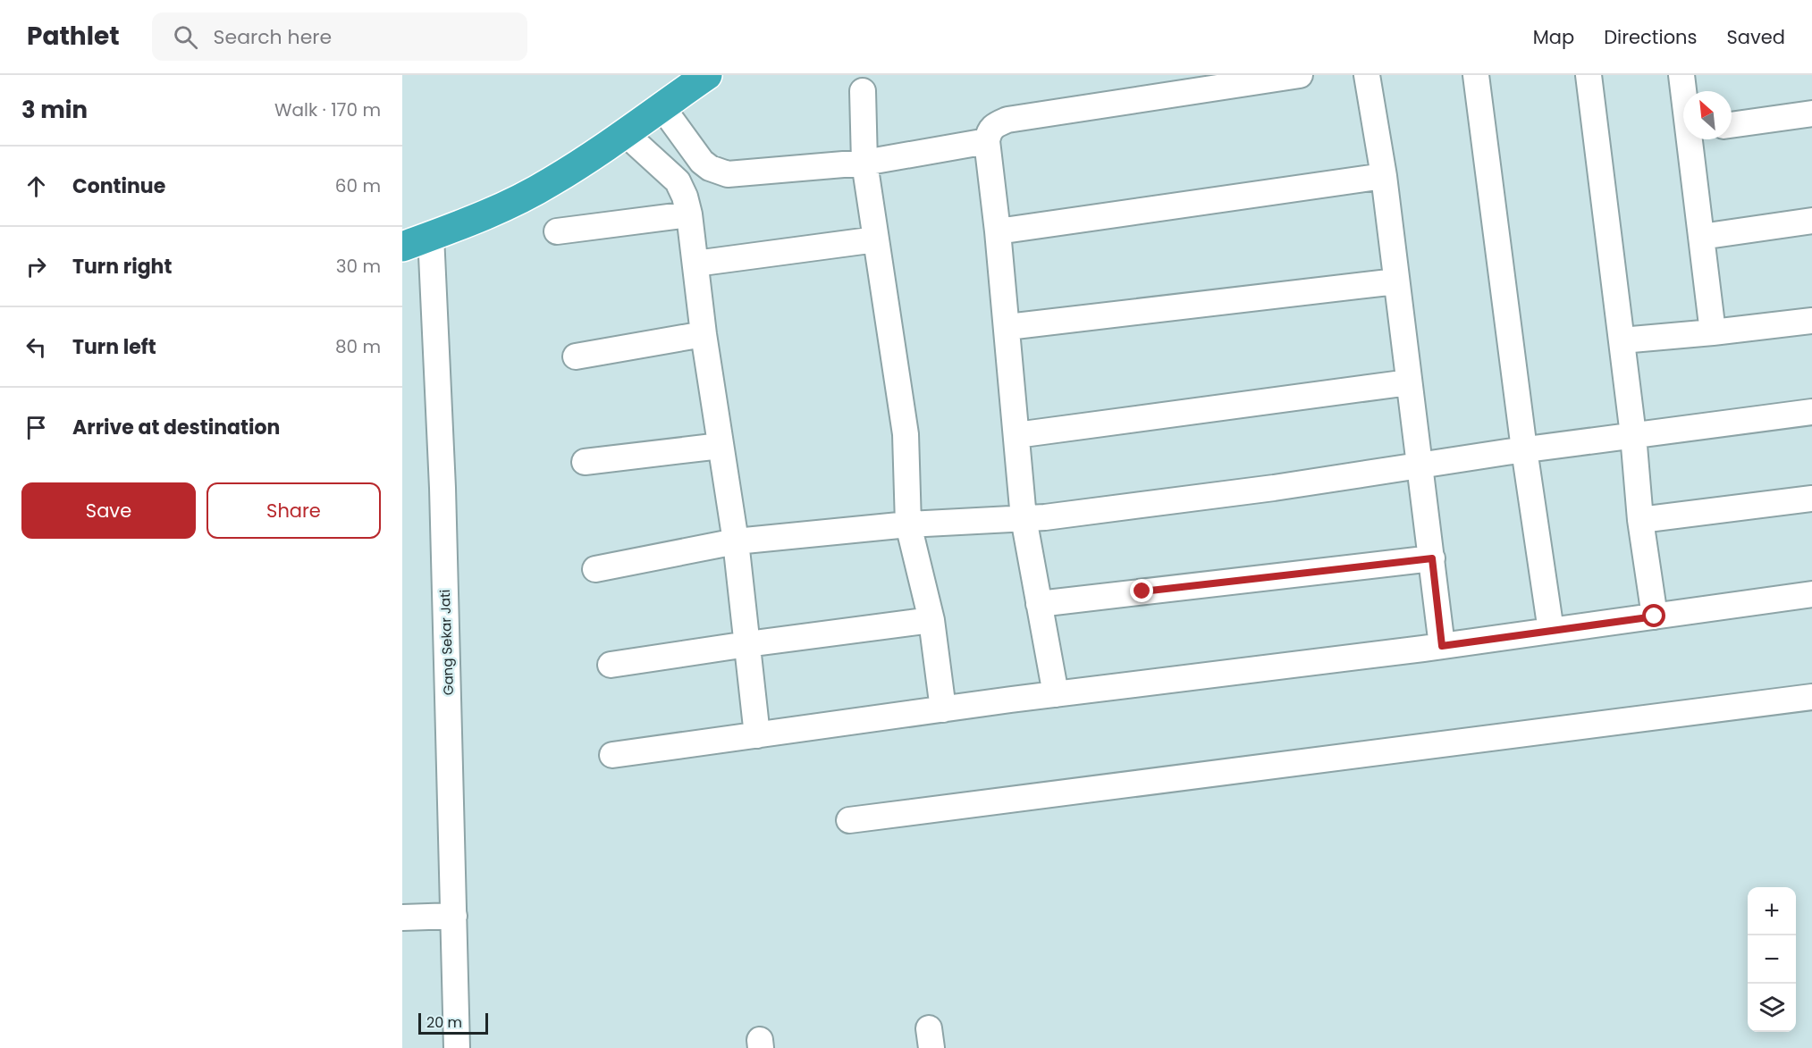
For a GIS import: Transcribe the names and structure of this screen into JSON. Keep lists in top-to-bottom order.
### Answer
{
  "streets": {
    "street": ["Gang Sekar Jati"]
  },
  "scale_bar": "20 m",
  "north": "top left",
  "page": {
    "header": "Pathlet",
    "search": "Search here",
    "nav": ["Map", "Directions", "Saved"],
    "heading": ["3 min", "Walk · 170 m"],
    "list": [
      ["Continue", "60 m"],
      ["Turn right", "30 m"],
      ["Turn left", "80 m"],
      "Arrive at destination"
    ],
    "buttons": ["Save", "Share"],
    "map_buttons": ["+", "−"],
    "scale": "20 m"
  }
}
